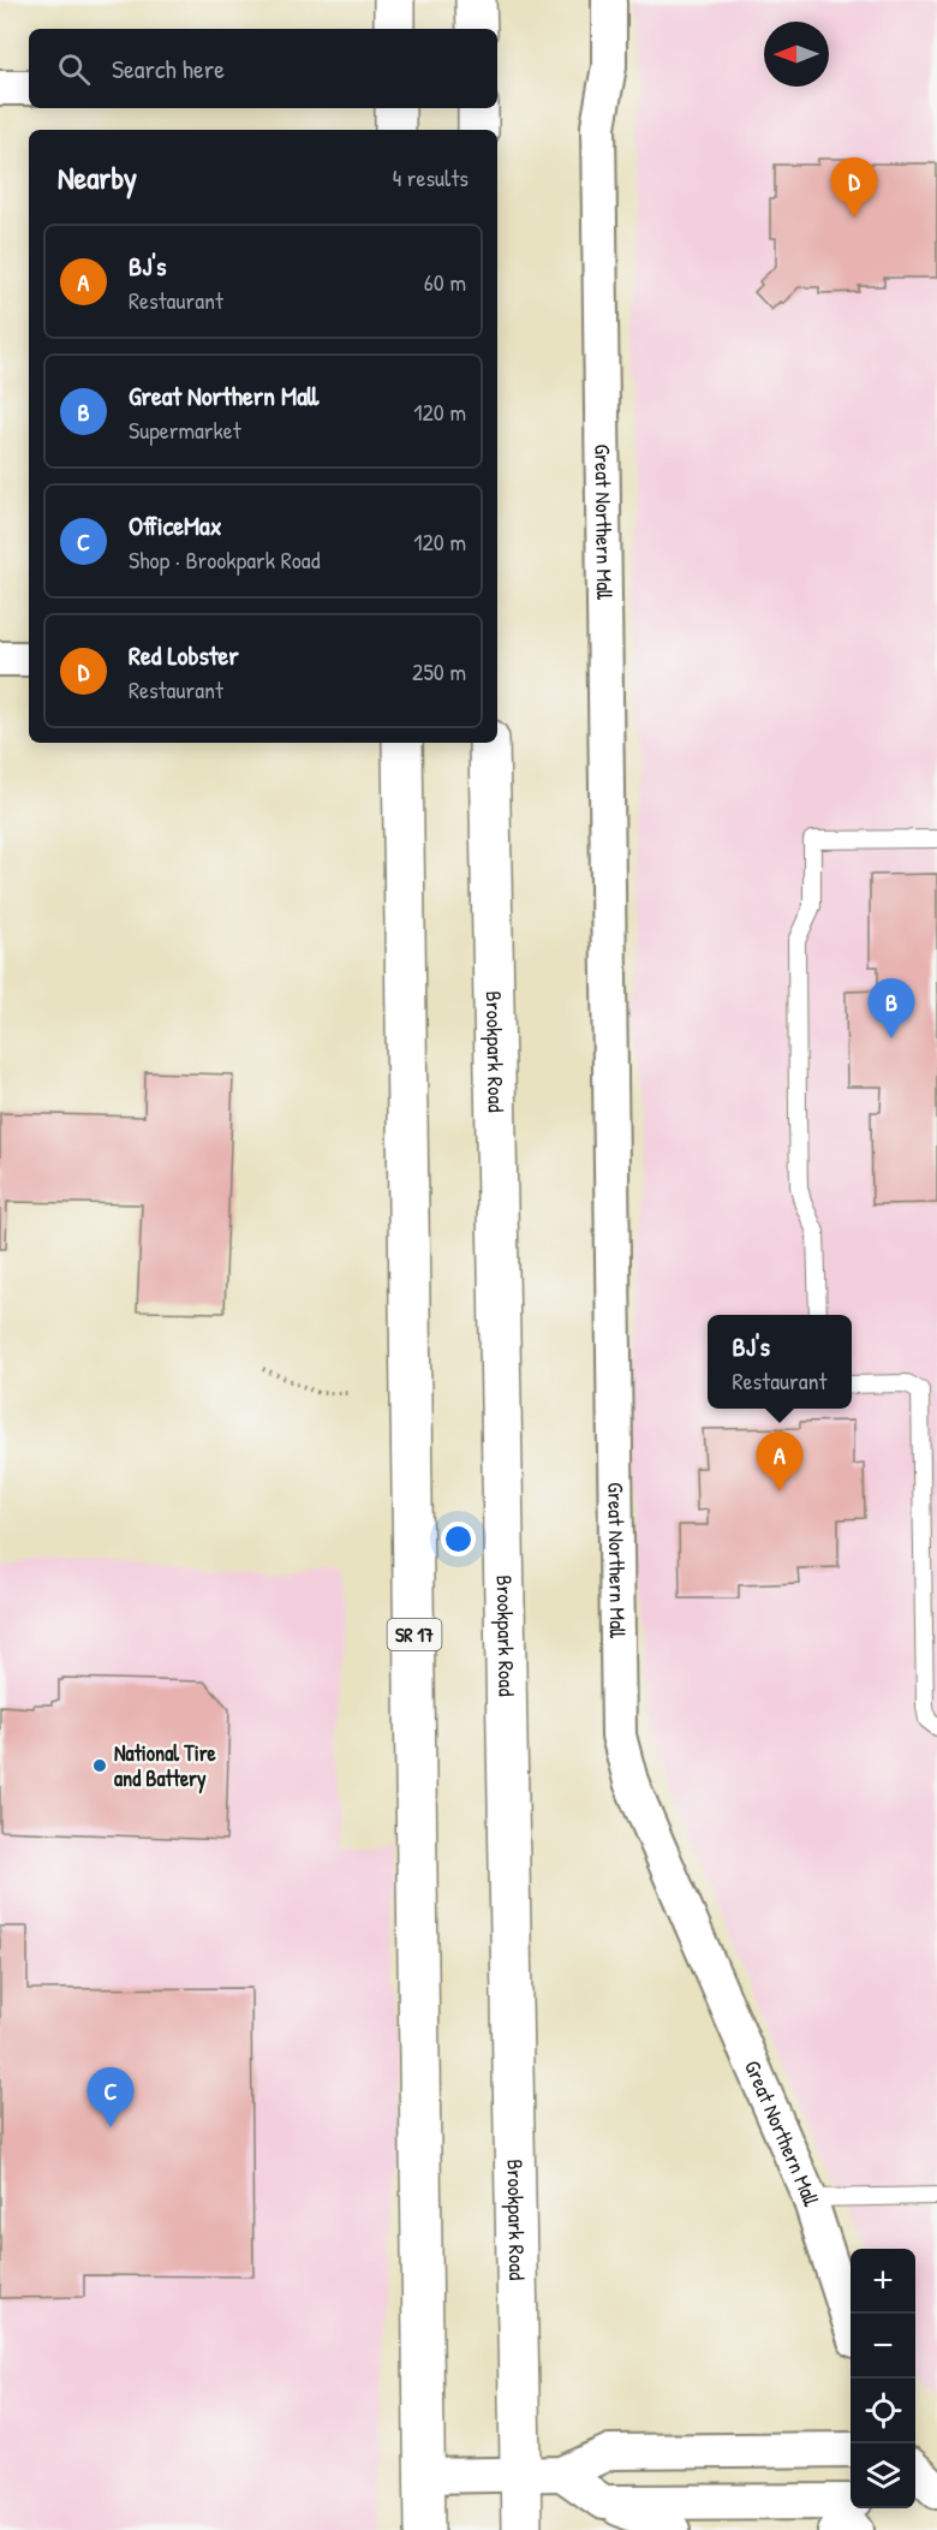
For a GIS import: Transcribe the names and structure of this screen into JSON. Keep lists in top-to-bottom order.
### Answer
{
  "streets": {
    "main road": ["Brookpark Road", "SR 17"],
    "street": ["Great Northern Mall"]
  },
  "places": ["National Tire and Battery"],
  "north": "left",
  "page": {
    "search": "Search here",
    "heading": ["Nearby", "4 results"],
    "pins": [
      "D",
      "B",
      "A",
      "C"
    ],
    "list": [
      {
        "mark": "A",
        "name": "BJ's",
        "note": "Restaurant",
        "value": "60 m"
      },
      {
        "mark": "B",
        "name": "Great Northern Mall",
        "note": "Supermarket",
        "value": "120 m"
      },
      {
        "mark": "C",
        "name": "OfficeMax",
        "note": "Shop · Brookpark Road",
        "value": "120 m"
      },
      {
        "mark": "D",
        "name": "Red Lobster",
        "note": "Restaurant",
        "value": "250 m"
      }
    ],
    "popup": ["BJ's", "Restaurant"],
    "map_buttons": ["+", "−"]
  }
}
